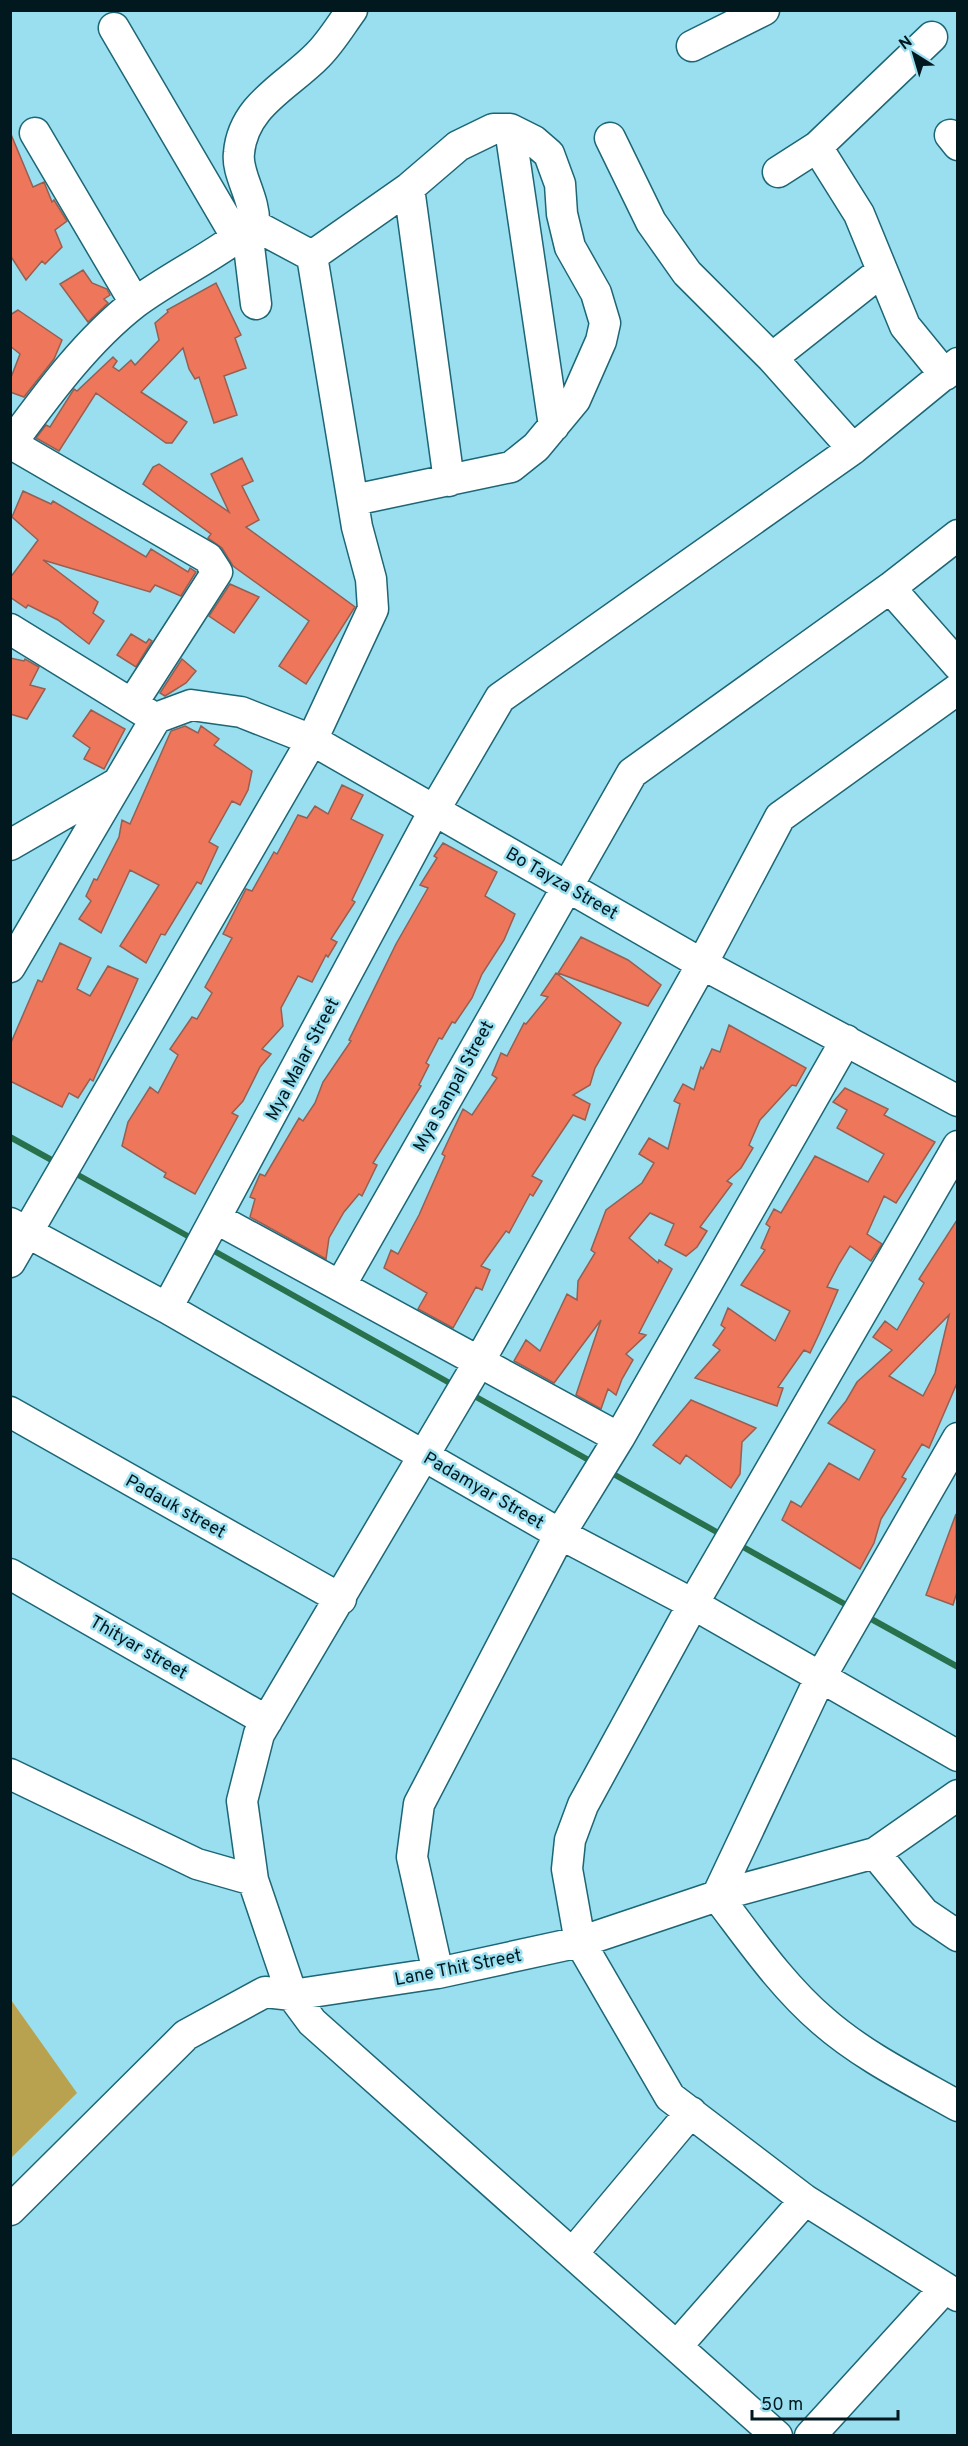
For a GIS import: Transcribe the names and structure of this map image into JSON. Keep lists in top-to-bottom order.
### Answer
{
  "streets": {
    "street": [
      "Bo Tayza Street",
      "Mya Malar Street",
      "Mya Sanpal Street",
      "Padamyar Street",
      "Padauk street",
      "Thityar street",
      "Lane Thit Street"
    ]
  },
  "crossings": [
    ["Bo Tayza Street", "Mya Malar Street"],
    ["Bo Tayza Street", "Mya Sanpal Street"],
    ["Mya Malar Street", "Padamyar Street"]
  ],
  "scale_bar": "50 m",
  "north": "top left"
}
